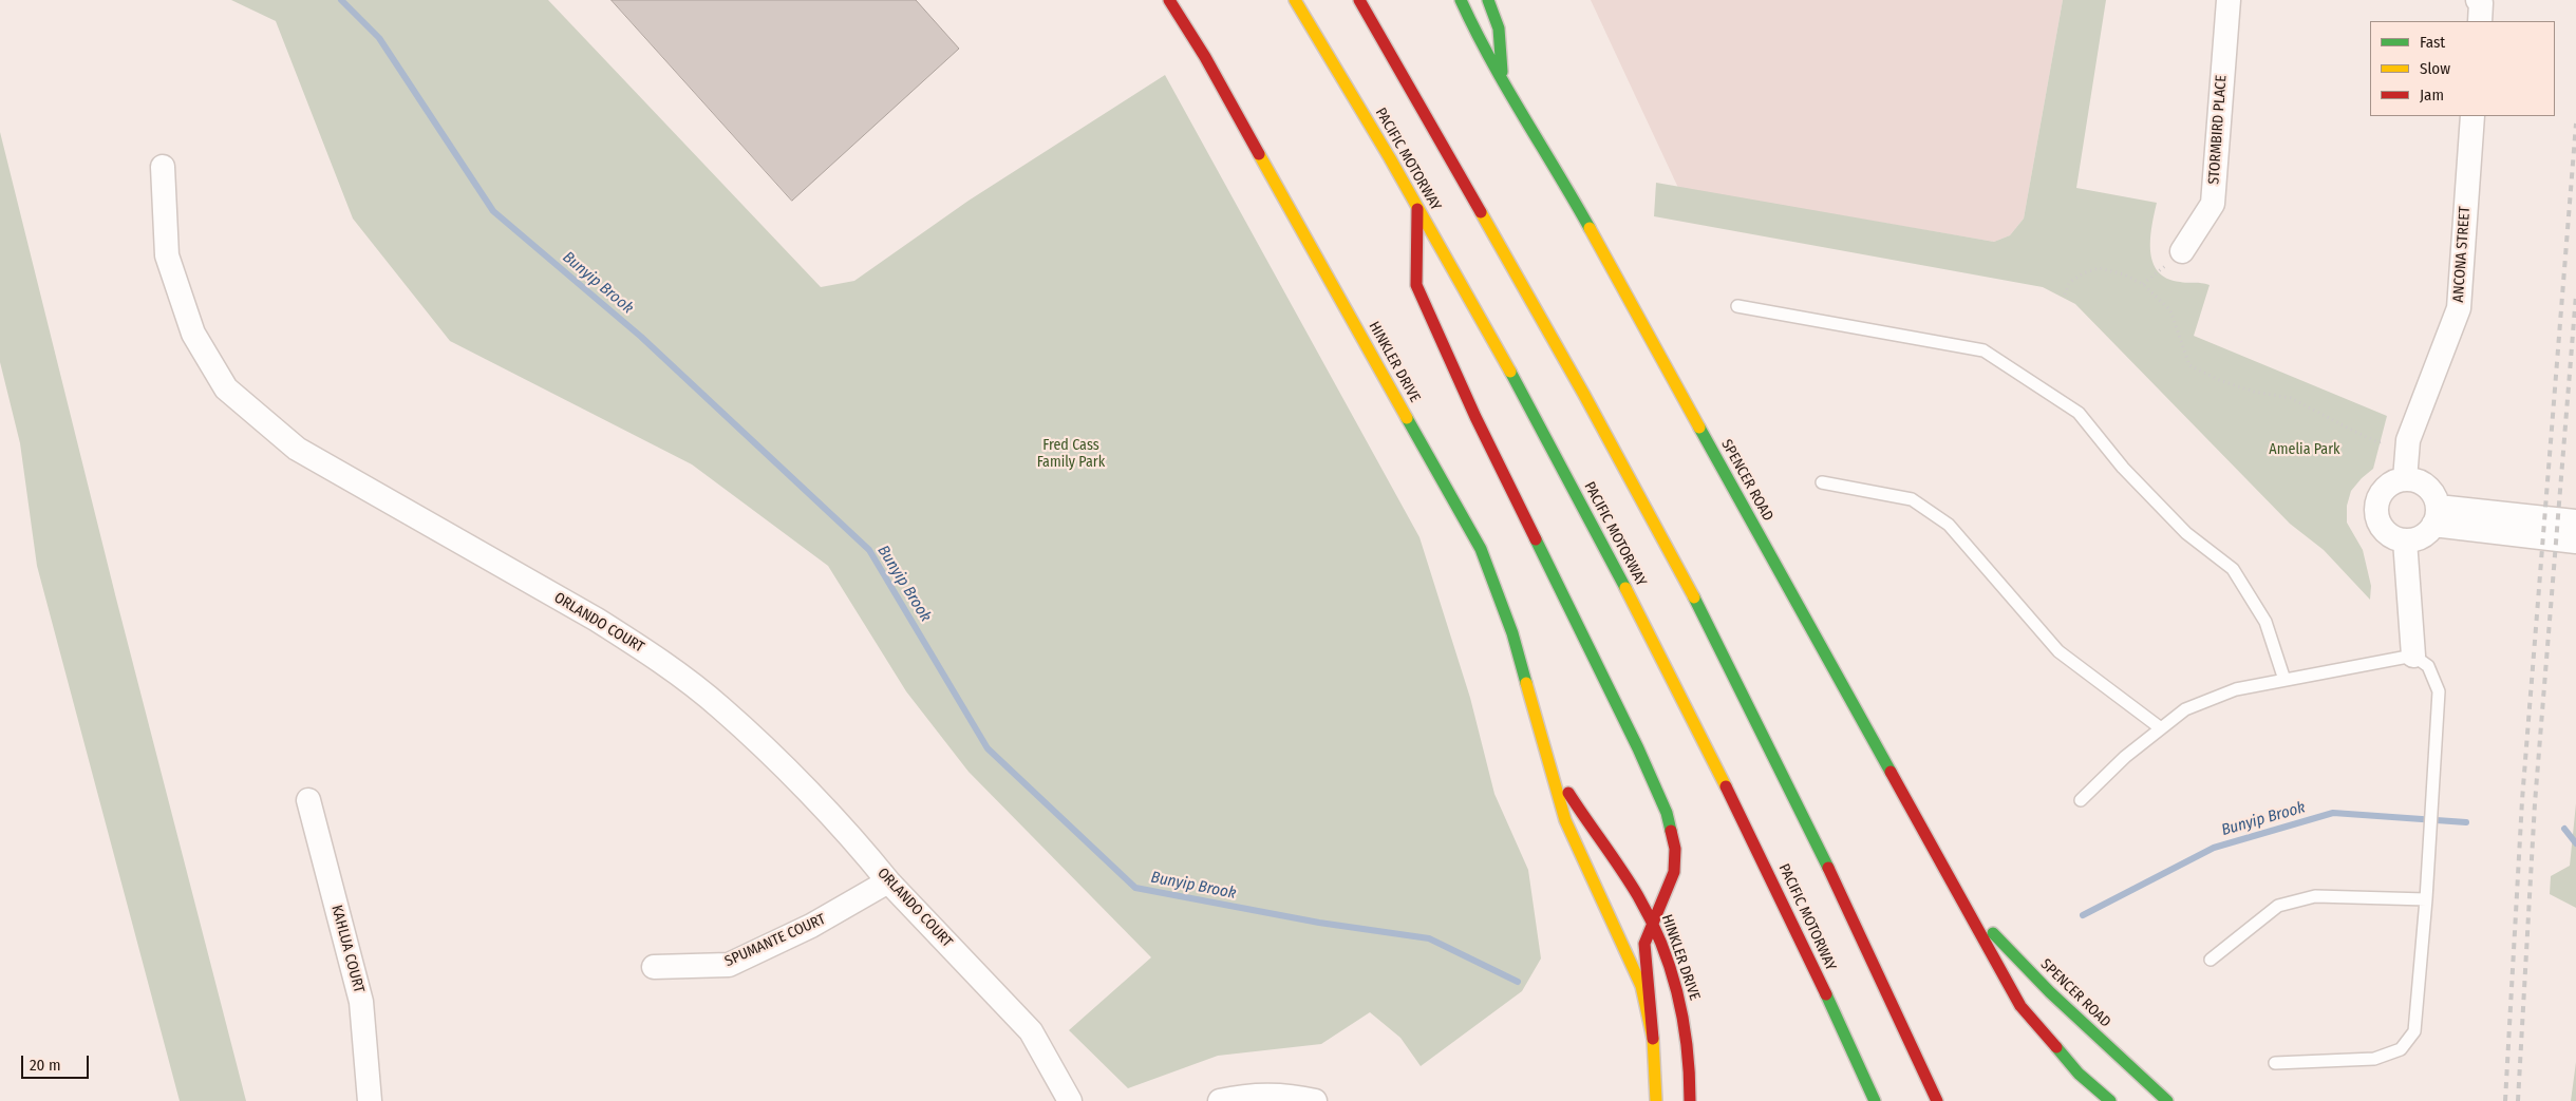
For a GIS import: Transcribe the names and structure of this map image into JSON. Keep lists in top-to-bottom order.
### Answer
{
  "streets": {
    "main road": ["PACIFIC MOTORWAY", "HINKLER DRIVE", "SPENCER ROAD"],
    "street": [
      "STORMBIRD PLACE",
      "ANCONA STREET",
      "ORLANDO COURT",
      "SPUMANTE COURT",
      "KAHLUA COURT"
    ]
  },
  "crossings": [
    ["ORLANDO COURT", "SPUMANTE COURT"]
  ],
  "water": ["Bunyip Brook"],
  "parks": ["Fred Cass Family Park", "Amelia Park"],
  "legend": ["Fast", "Slow", "Jam"],
  "scale_bar": "20 m"
}
